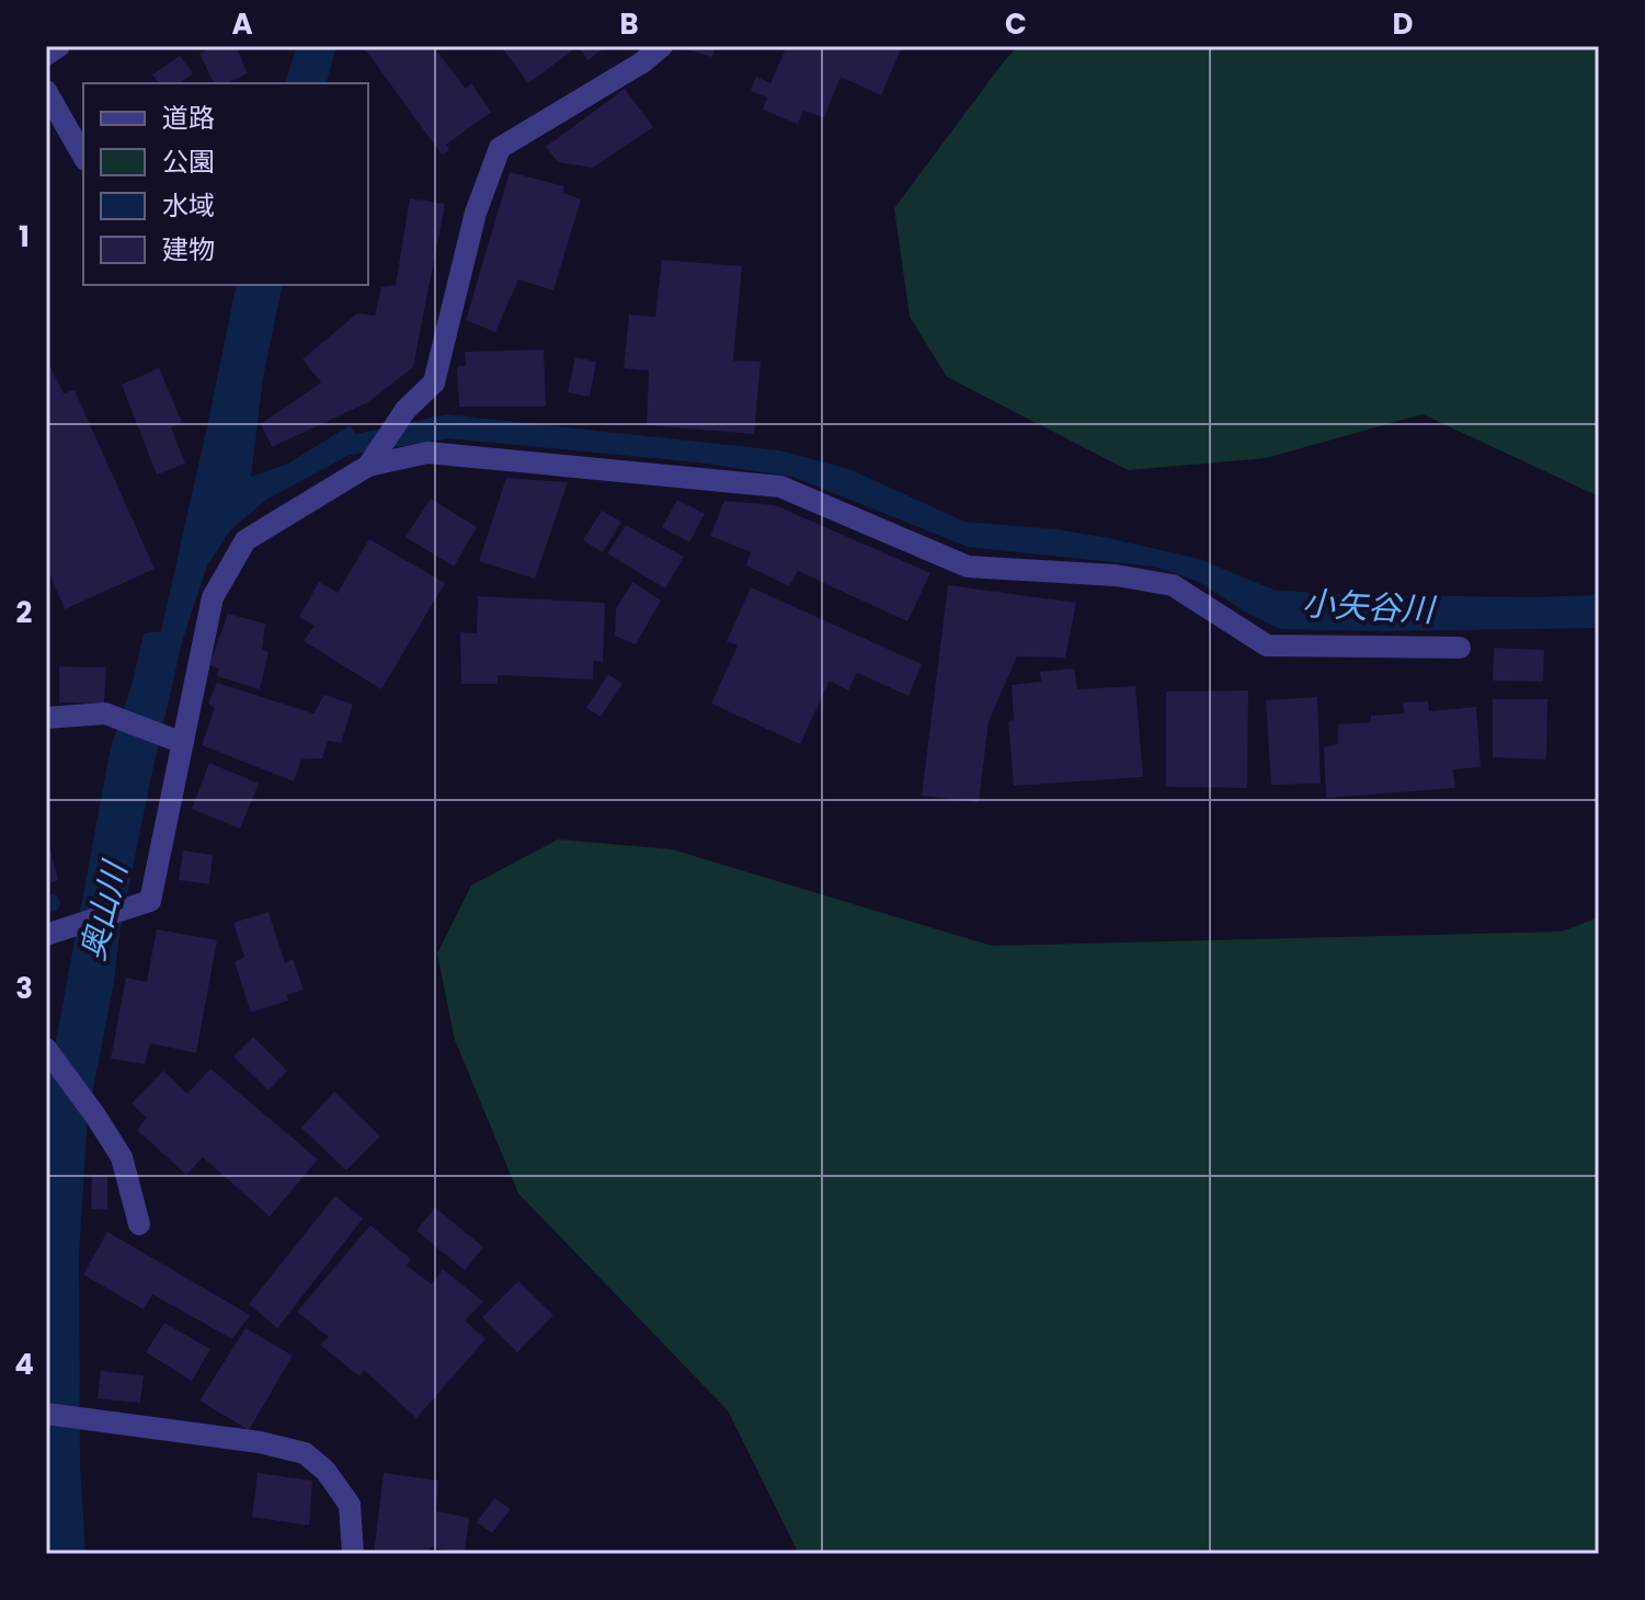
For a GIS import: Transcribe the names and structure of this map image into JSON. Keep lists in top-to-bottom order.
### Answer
{
  "water": ["小矢谷川", "奥山川"],
  "legend": [
    "道路",
    "公園",
    "水域",
    "建物"
  ],
  "grid": {
    "columns": [
      "A",
      "B",
      "C",
      "D"
    ],
    "rows": [
      "1",
      "2",
      "3",
      "4"
    ]
  }
}
